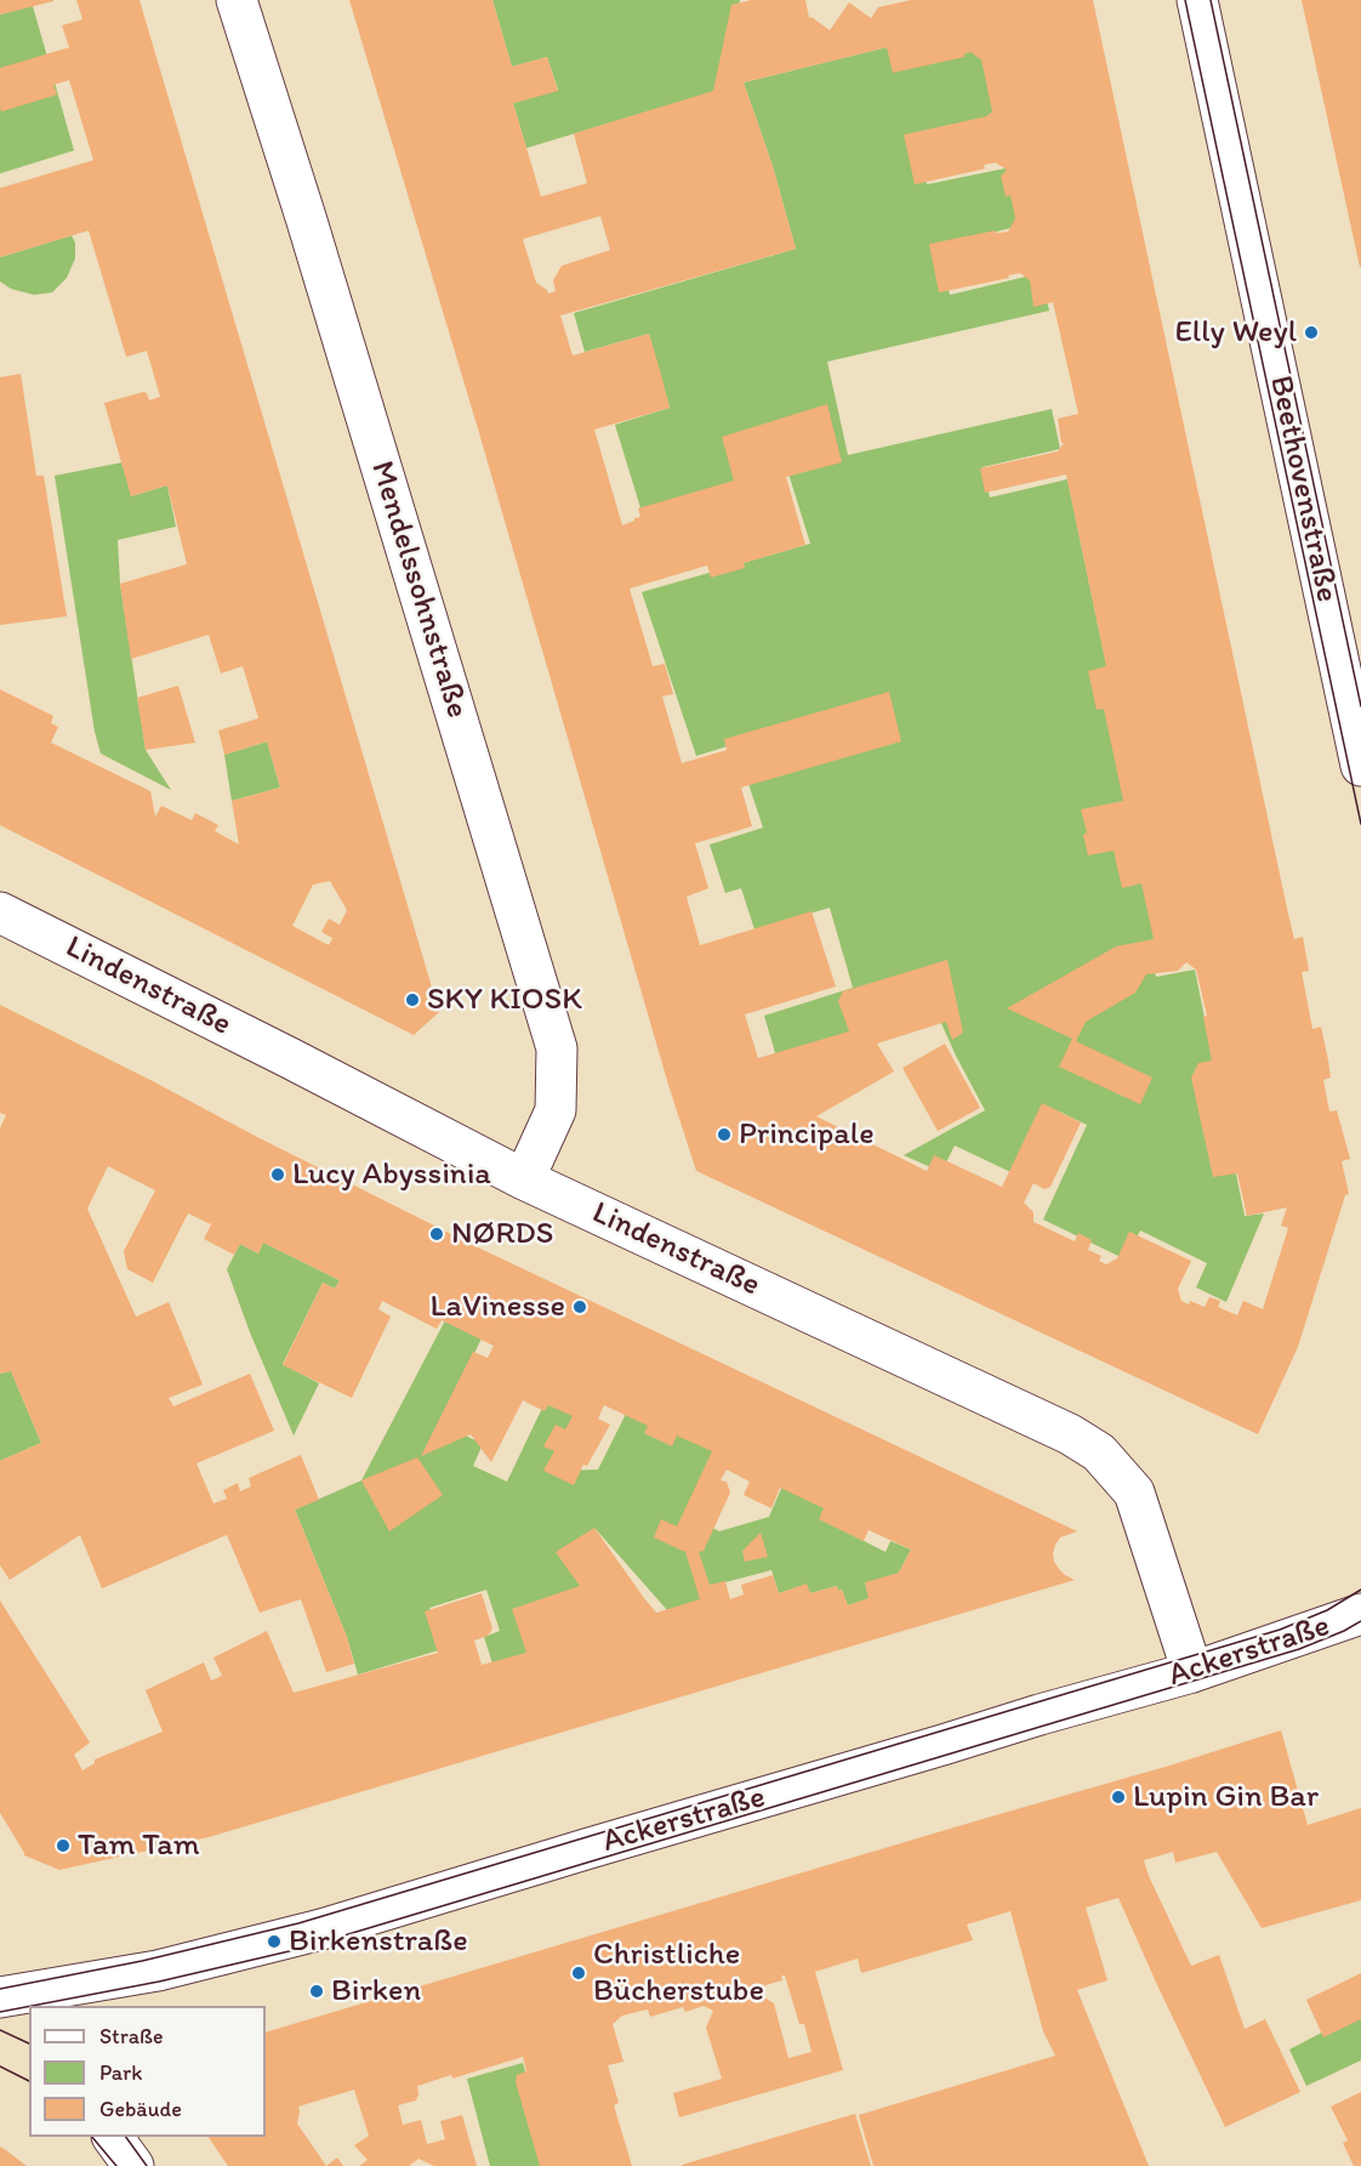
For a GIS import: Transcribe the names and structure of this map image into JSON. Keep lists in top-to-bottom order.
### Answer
{
  "streets": {
    "street": [
      "Beethovenstraße",
      "Mendelssohnstraße",
      "Lindenstraße",
      "Ackerstraße"
    ]
  },
  "crossings": [
    ["Mendelssohnstraße", "Lindenstraße"],
    ["Lindenstraße", "Ackerstraße"]
  ],
  "places": [
    "Elly Weyl",
    "SKY KIOSK",
    "Principale",
    "Lucy Abyssinia",
    "NØRDS",
    "LaVinesse",
    "Lupin Gin Bar",
    "Tam Tam",
    "Birkenstraße",
    "Christliche Bücherstube",
    "Birken"
  ],
  "legend": ["Straße", "Park", "Gebäude"]
}
